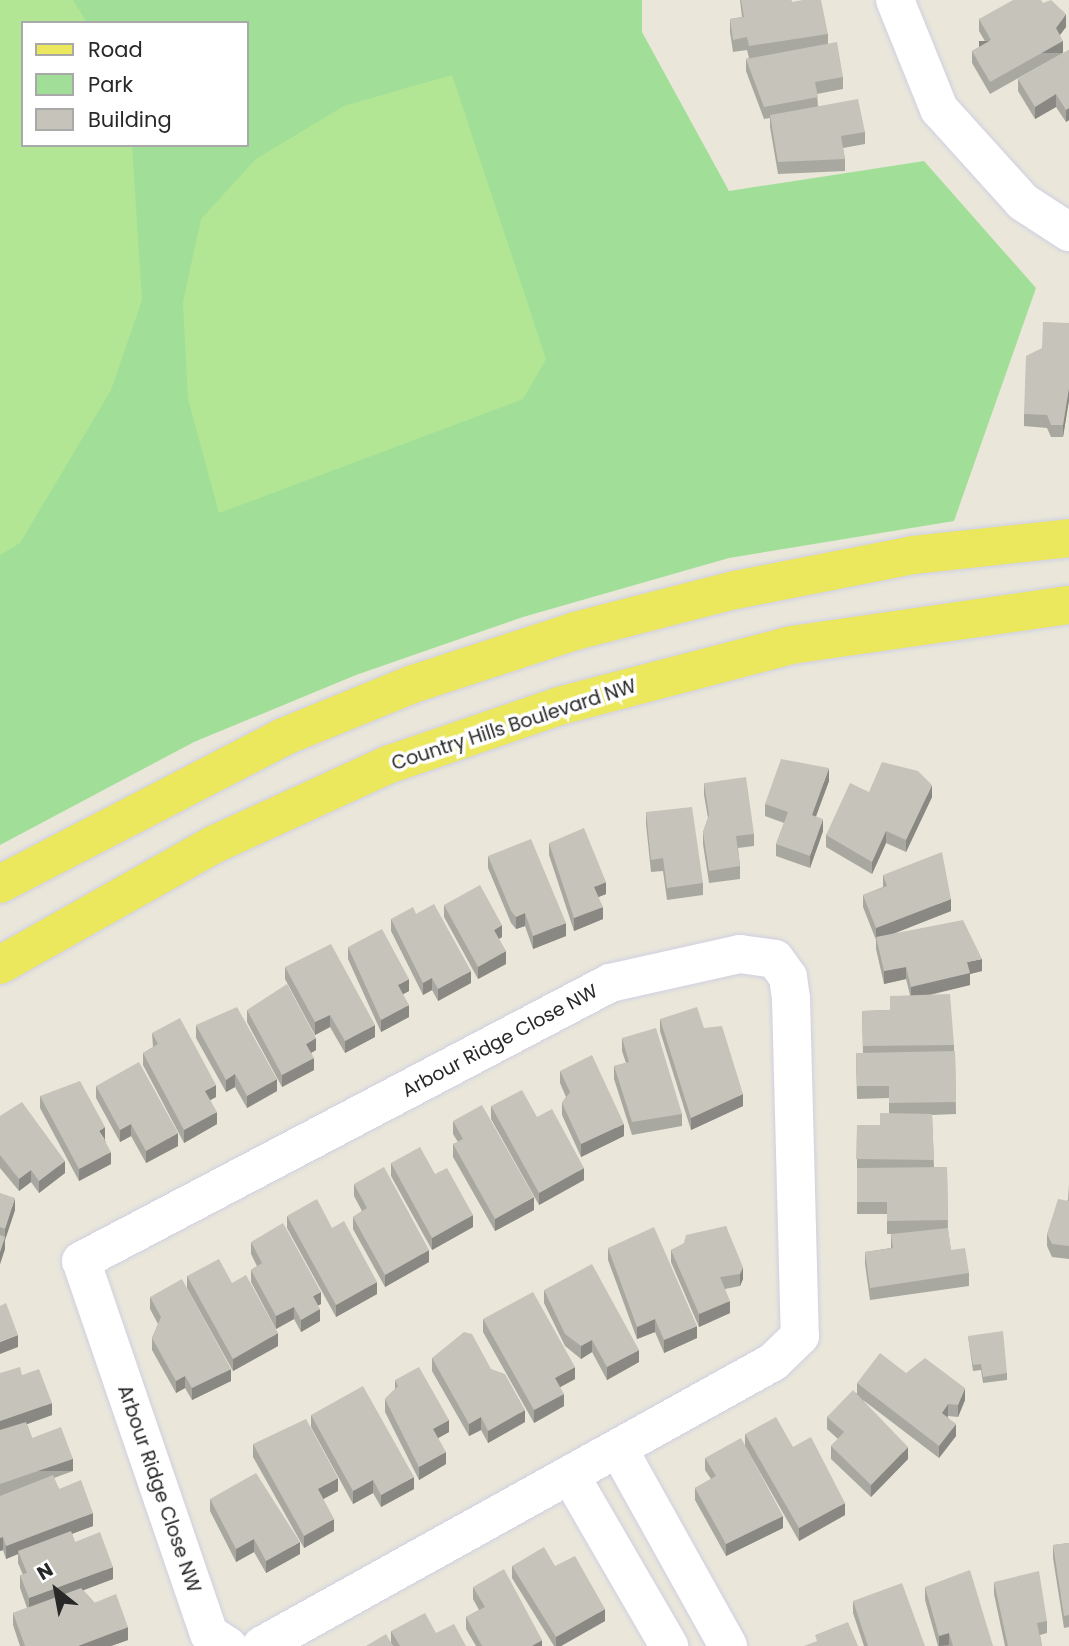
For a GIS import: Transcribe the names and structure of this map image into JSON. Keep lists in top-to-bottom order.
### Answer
{
  "streets": {
    "main road": ["Country Hills Boulevard NW"],
    "street": ["Arbour Ridge Close NW"]
  },
  "legend": ["Road", "Park", "Building"],
  "north": "top left"
}
